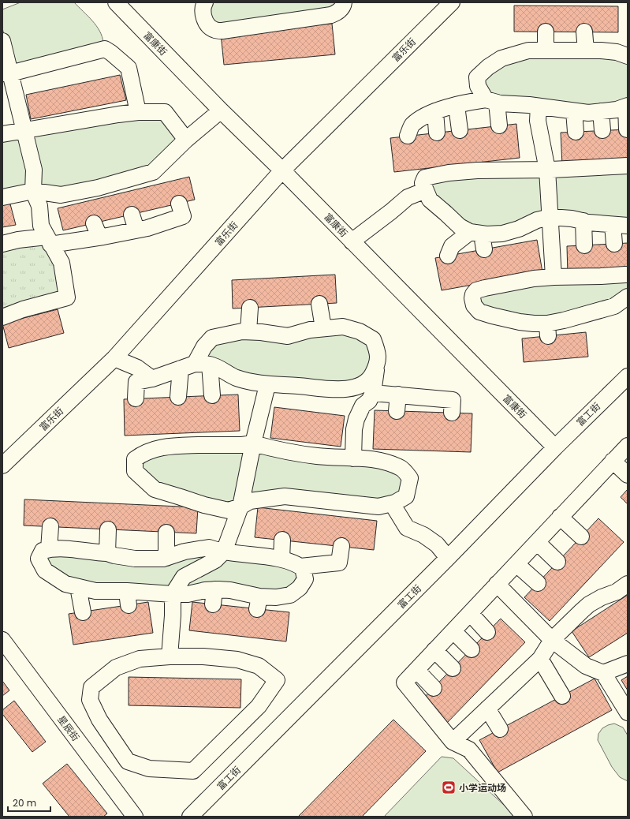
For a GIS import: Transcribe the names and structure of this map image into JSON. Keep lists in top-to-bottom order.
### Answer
{
  "streets": {
    "street": [
      "富康街",
      "富乐街",
      "富工街",
      "星辰街"
    ]
  },
  "crossings": [
    ["富康街", "富乐街"],
    ["富康街", "富工街"]
  ],
  "places": {
    "sports": ["小学运动场"]
  },
  "scale_bar": "20 m"
}
